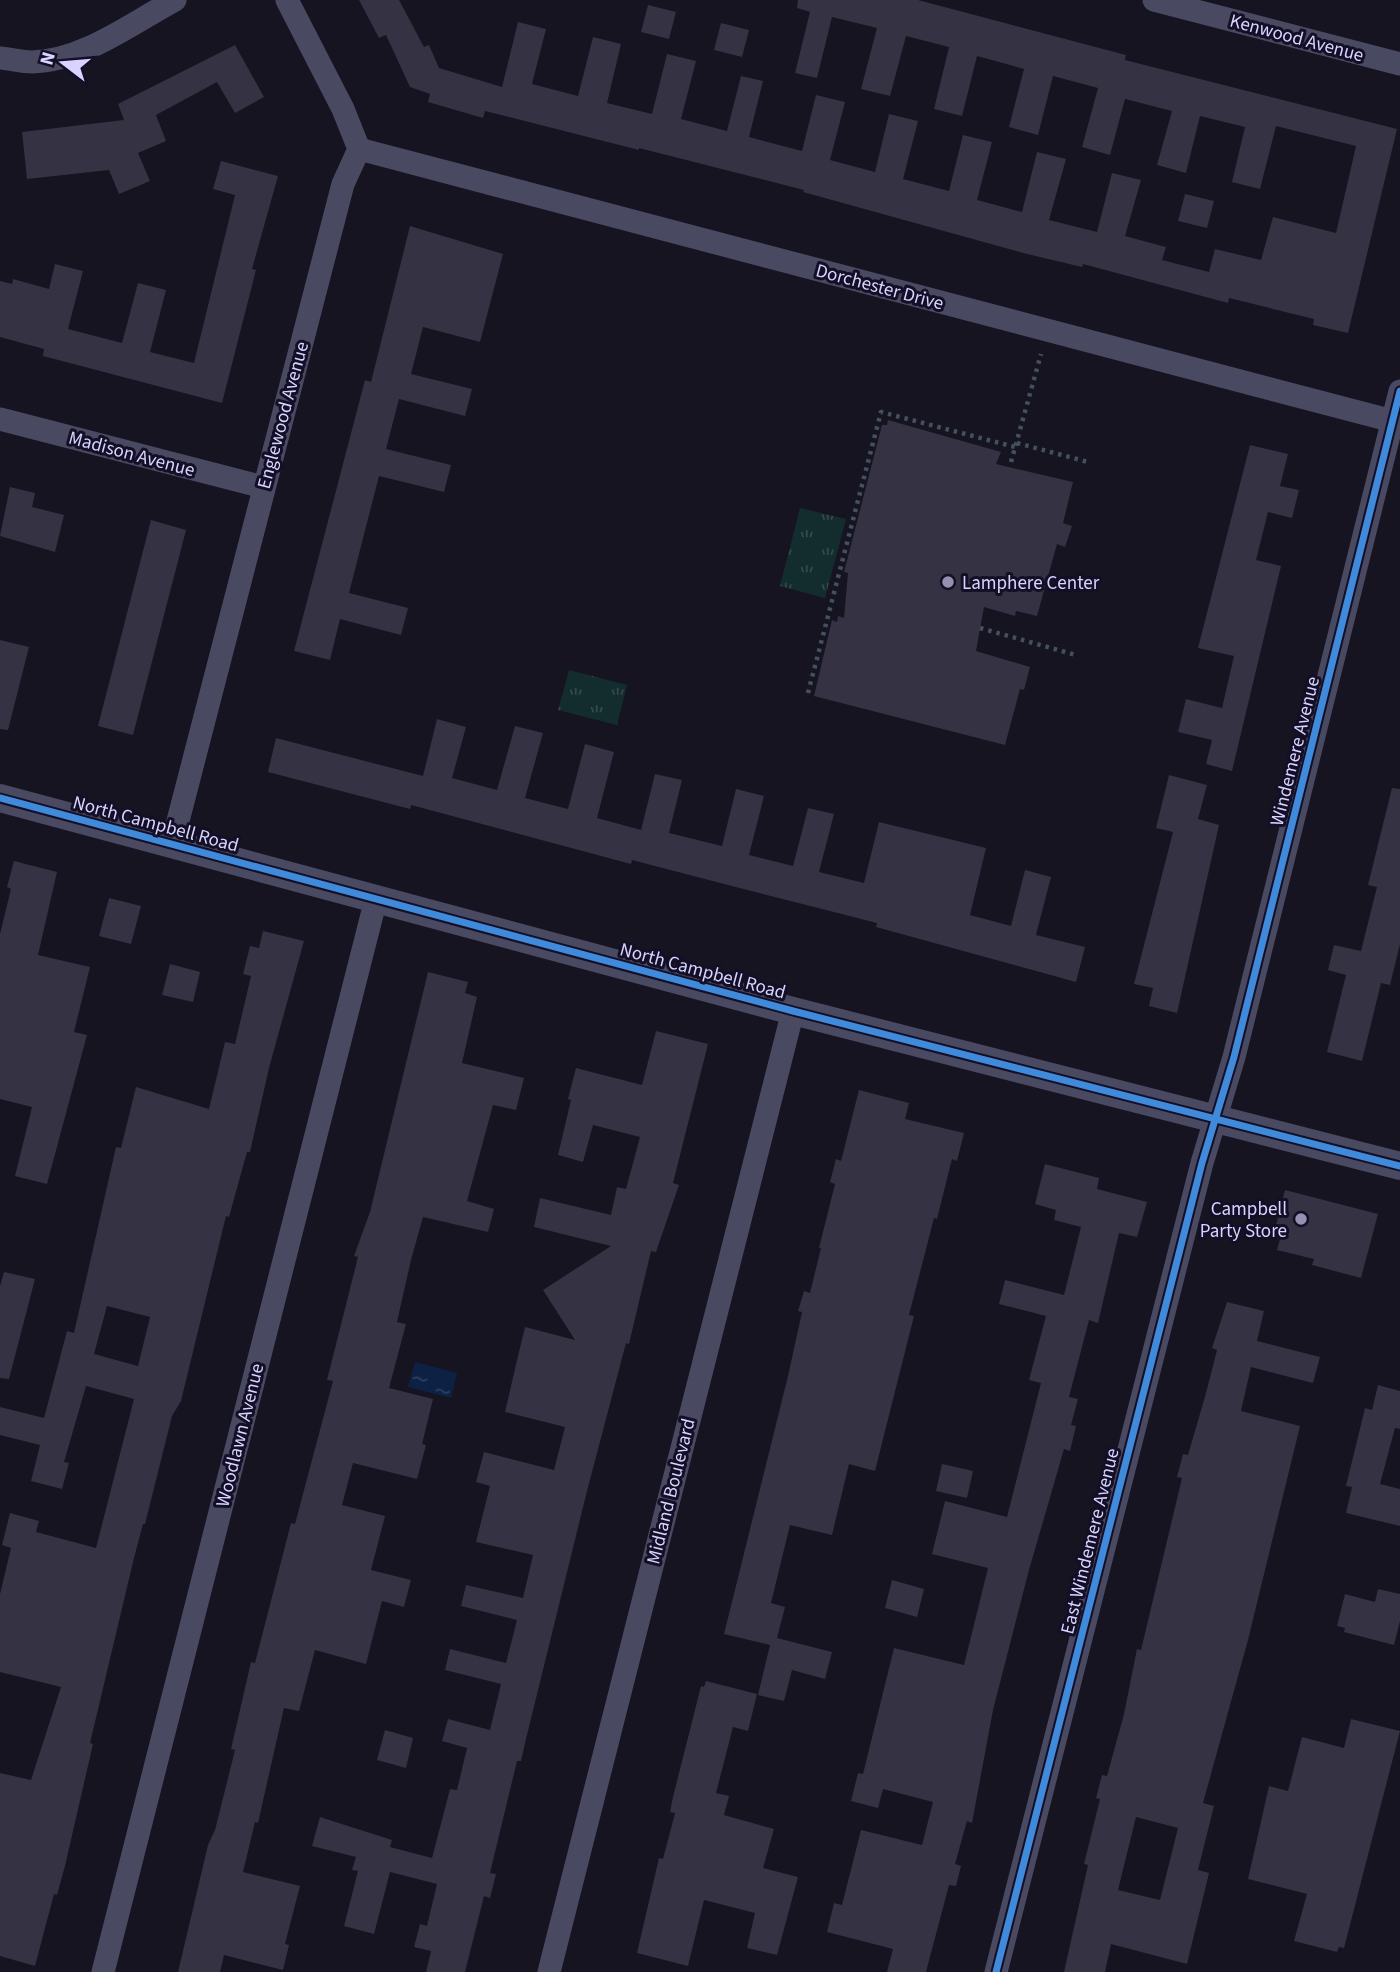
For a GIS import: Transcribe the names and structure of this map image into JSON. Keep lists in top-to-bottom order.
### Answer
{
  "streets": {
    "street": [
      "Kenwood Avenue",
      "Dorchester Drive",
      "Englewood Avenue",
      "Madison Avenue",
      "Windemere Avenue",
      "North Campbell Road",
      "Woodlawn Avenue",
      "Midland Boulevard",
      "East Windemere Avenue"
    ]
  },
  "crossings": [
    ["Dorchester Drive", "Englewood Avenue"],
    ["Dorchester Drive", "Windemere Avenue"],
    ["Englewood Avenue", "Madison Avenue"],
    ["Englewood Avenue", "North Campbell Road"],
    ["Windemere Avenue", "North Campbell Road"],
    ["Windemere Avenue", "East Windemere Avenue"],
    ["North Campbell Road", "Woodlawn Avenue"],
    ["North Campbell Road", "Midland Boulevard"],
    ["North Campbell Road", "East Windemere Avenue"]
  ],
  "places": ["Lamphere Center", "Campbell Party Store"],
  "north": "left"
}
